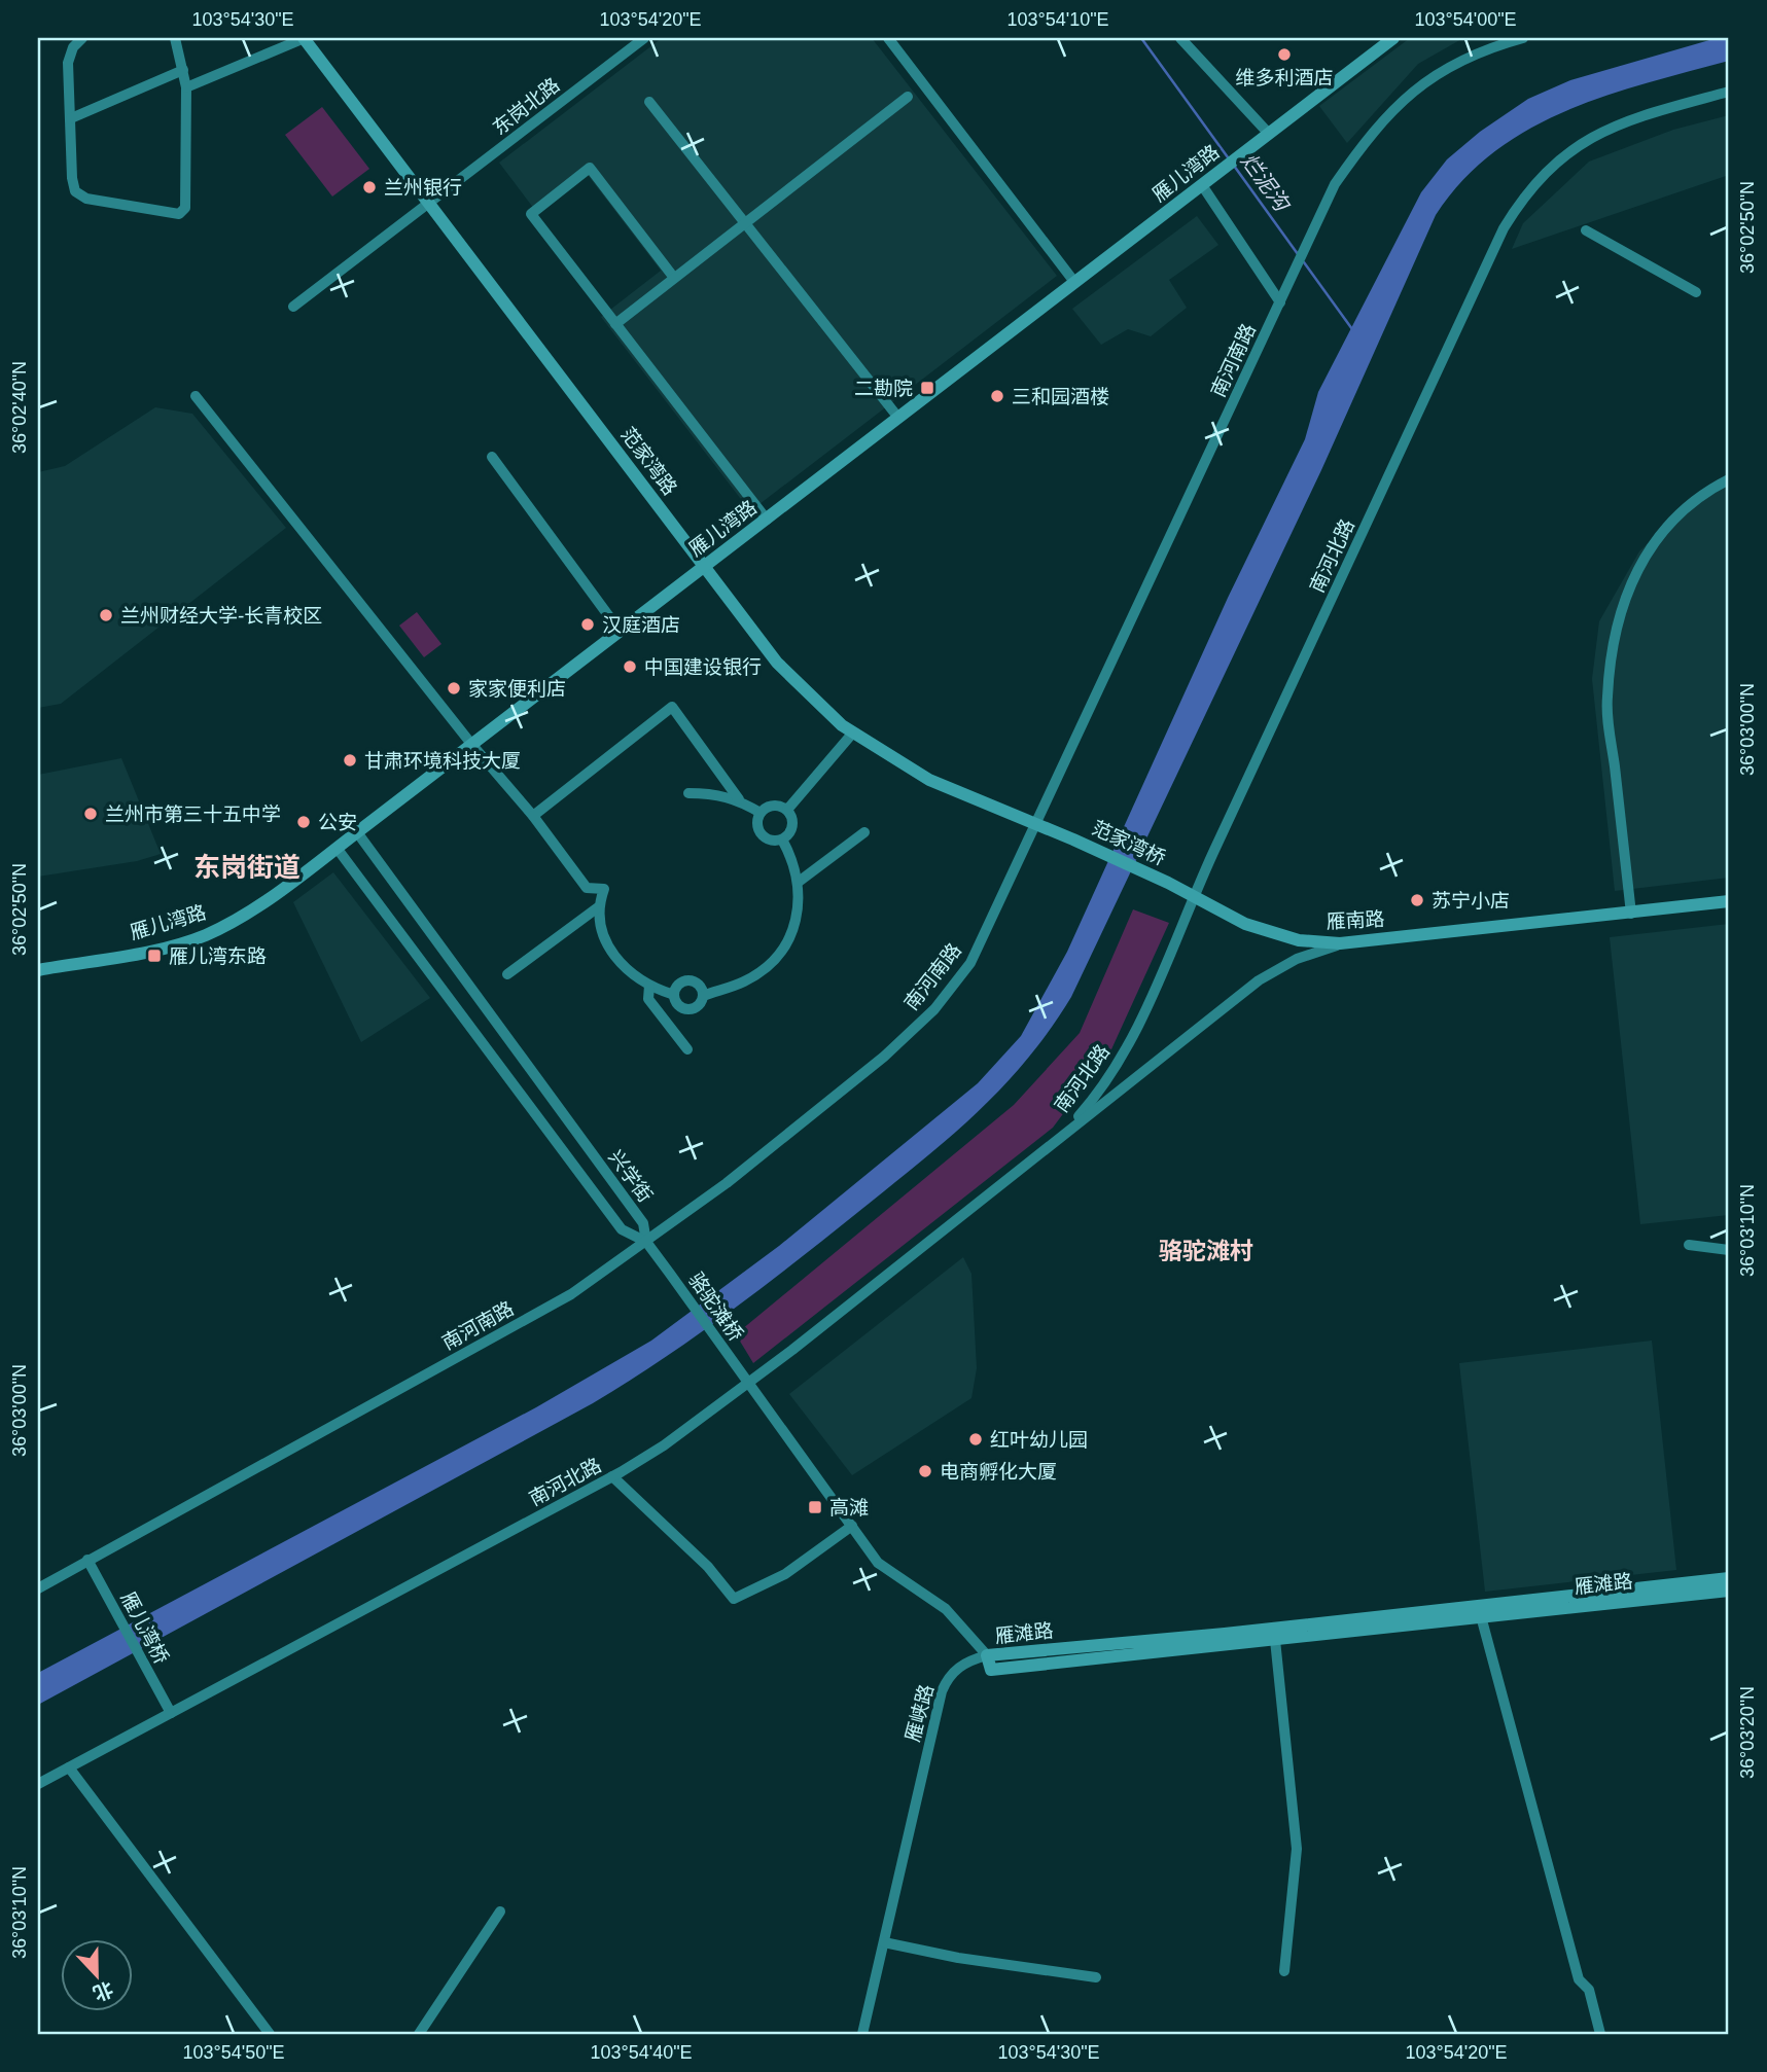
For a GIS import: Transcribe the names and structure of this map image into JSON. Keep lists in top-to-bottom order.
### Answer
{
  "streets": {
    "main road": [
      "雁儿湾路",
      "范家湾路",
      "范家湾桥",
      "雁南路",
      "雁滩路"
    ],
    "street": [
      "东岗北路",
      "南河南路",
      "南河北路",
      "兴学街",
      "骆驼滩桥",
      "雁儿湾桥",
      "雁峡路"
    ]
  },
  "crossings": [
    ["东岗北路", "范家湾路"],
    ["雁儿湾路", "范家湾路"],
    ["雁儿湾路", "兴学街"],
    ["南河南路", "范家湾路"],
    ["南河南路", "范家湾桥"],
    ["南河南路", "兴学街"],
    ["南河南路", "骆驼滩桥"],
    ["南河南路", "雁儿湾桥"],
    ["范家湾路", "范家湾桥"],
    ["南河北路", "雁南路"],
    ["南河北路", "骆驼滩桥"],
    ["南河北路", "雁儿湾桥"],
    ["范家湾桥", "雁南路"],
    ["兴学街", "骆驼滩桥"],
    ["雁滩路", "雁峡路"]
  ],
  "districts": ["东岗街道", "骆驼滩村"],
  "water": ["烂泥沟"],
  "places": {
    "other": [
      "维多利酒店",
      "兰州银行",
      "三和园酒楼",
      "兰州财经大学-长青校区",
      "汉庭酒店",
      "中国建设银行",
      "家家便利店",
      "甘肃环境科技大厦",
      "兰州市第三十五中学",
      "公安",
      "苏宁小店",
      "红叶幼儿园",
      "电商孵化大厦"
    ],
    "transit": ["二勘院", "雁儿湾东路", "高滩"]
  },
  "north": "bottom",
  "coordinates": [
    "103°54'30\"E",
    "103°54'20\"E",
    "103°54'10\"E",
    "103°54'00\"E",
    "36°02'50\"N",
    "36°02'40\"N",
    "36°03'00\"N",
    "36°03'10\"N",
    "36°03'20\"N",
    "103°54'50\"E",
    "103°54'40\"E"
  ]
}
